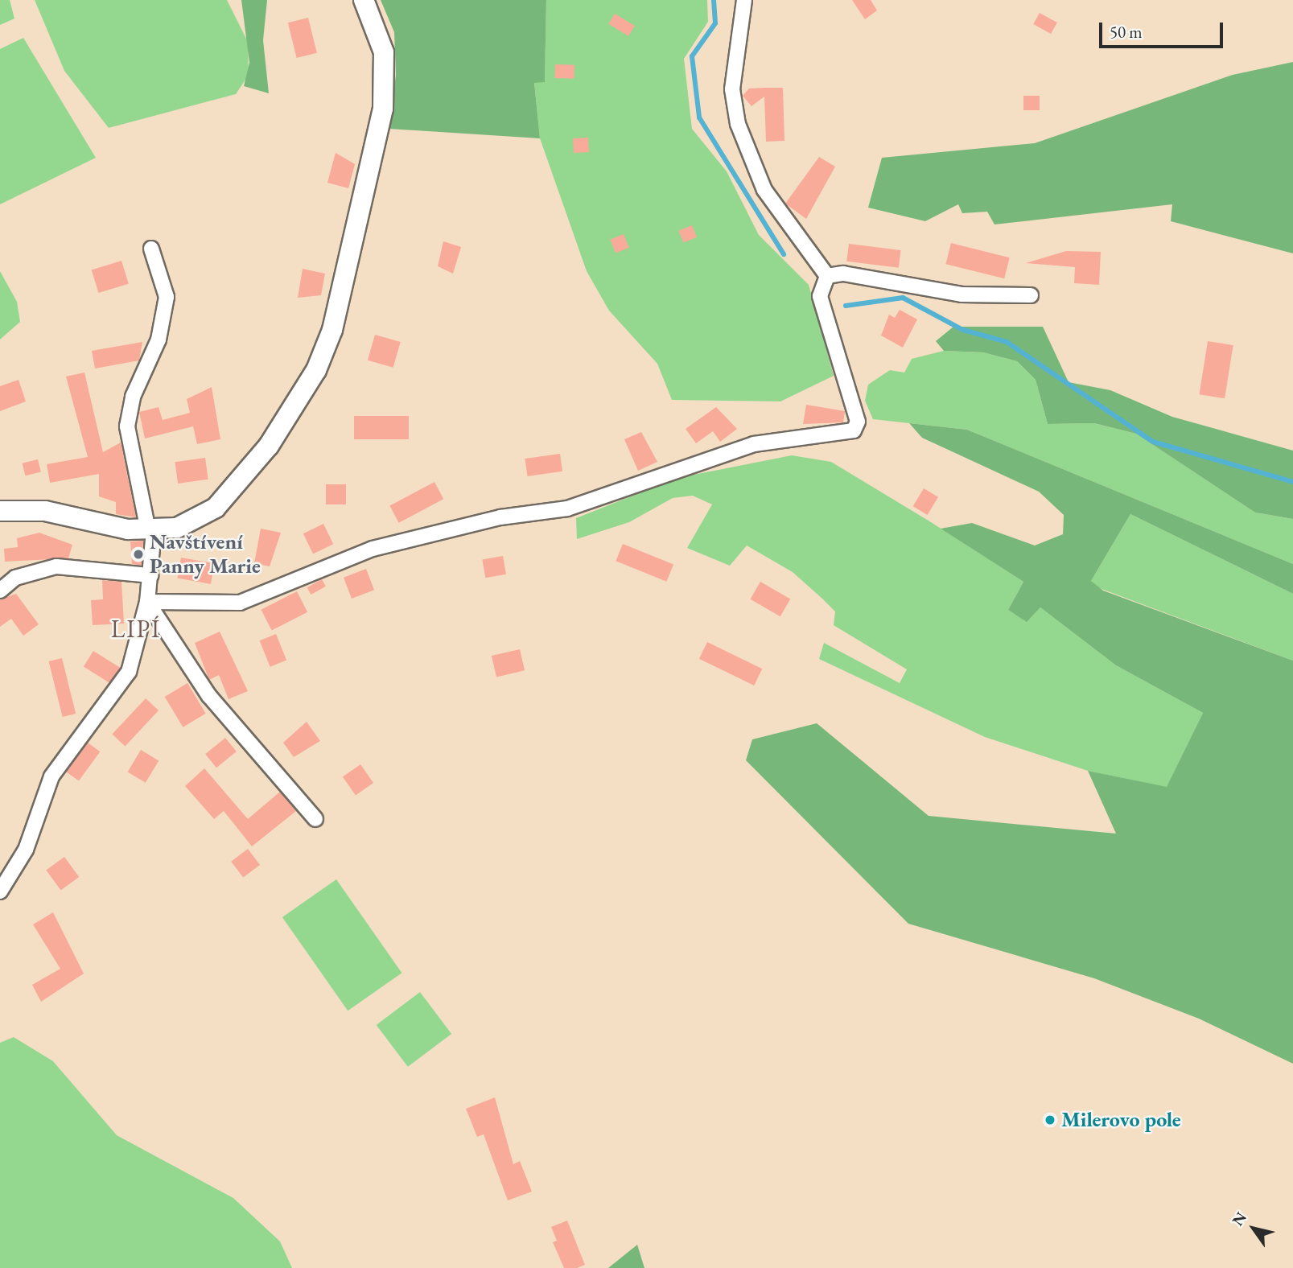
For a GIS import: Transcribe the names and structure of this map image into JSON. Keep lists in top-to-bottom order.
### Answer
{
  "districts": ["LIPÍ"],
  "places": ["Navštívení Panny Marie", "Milerovo pole"],
  "scale_bar": "50 m",
  "north": "top left"
}
